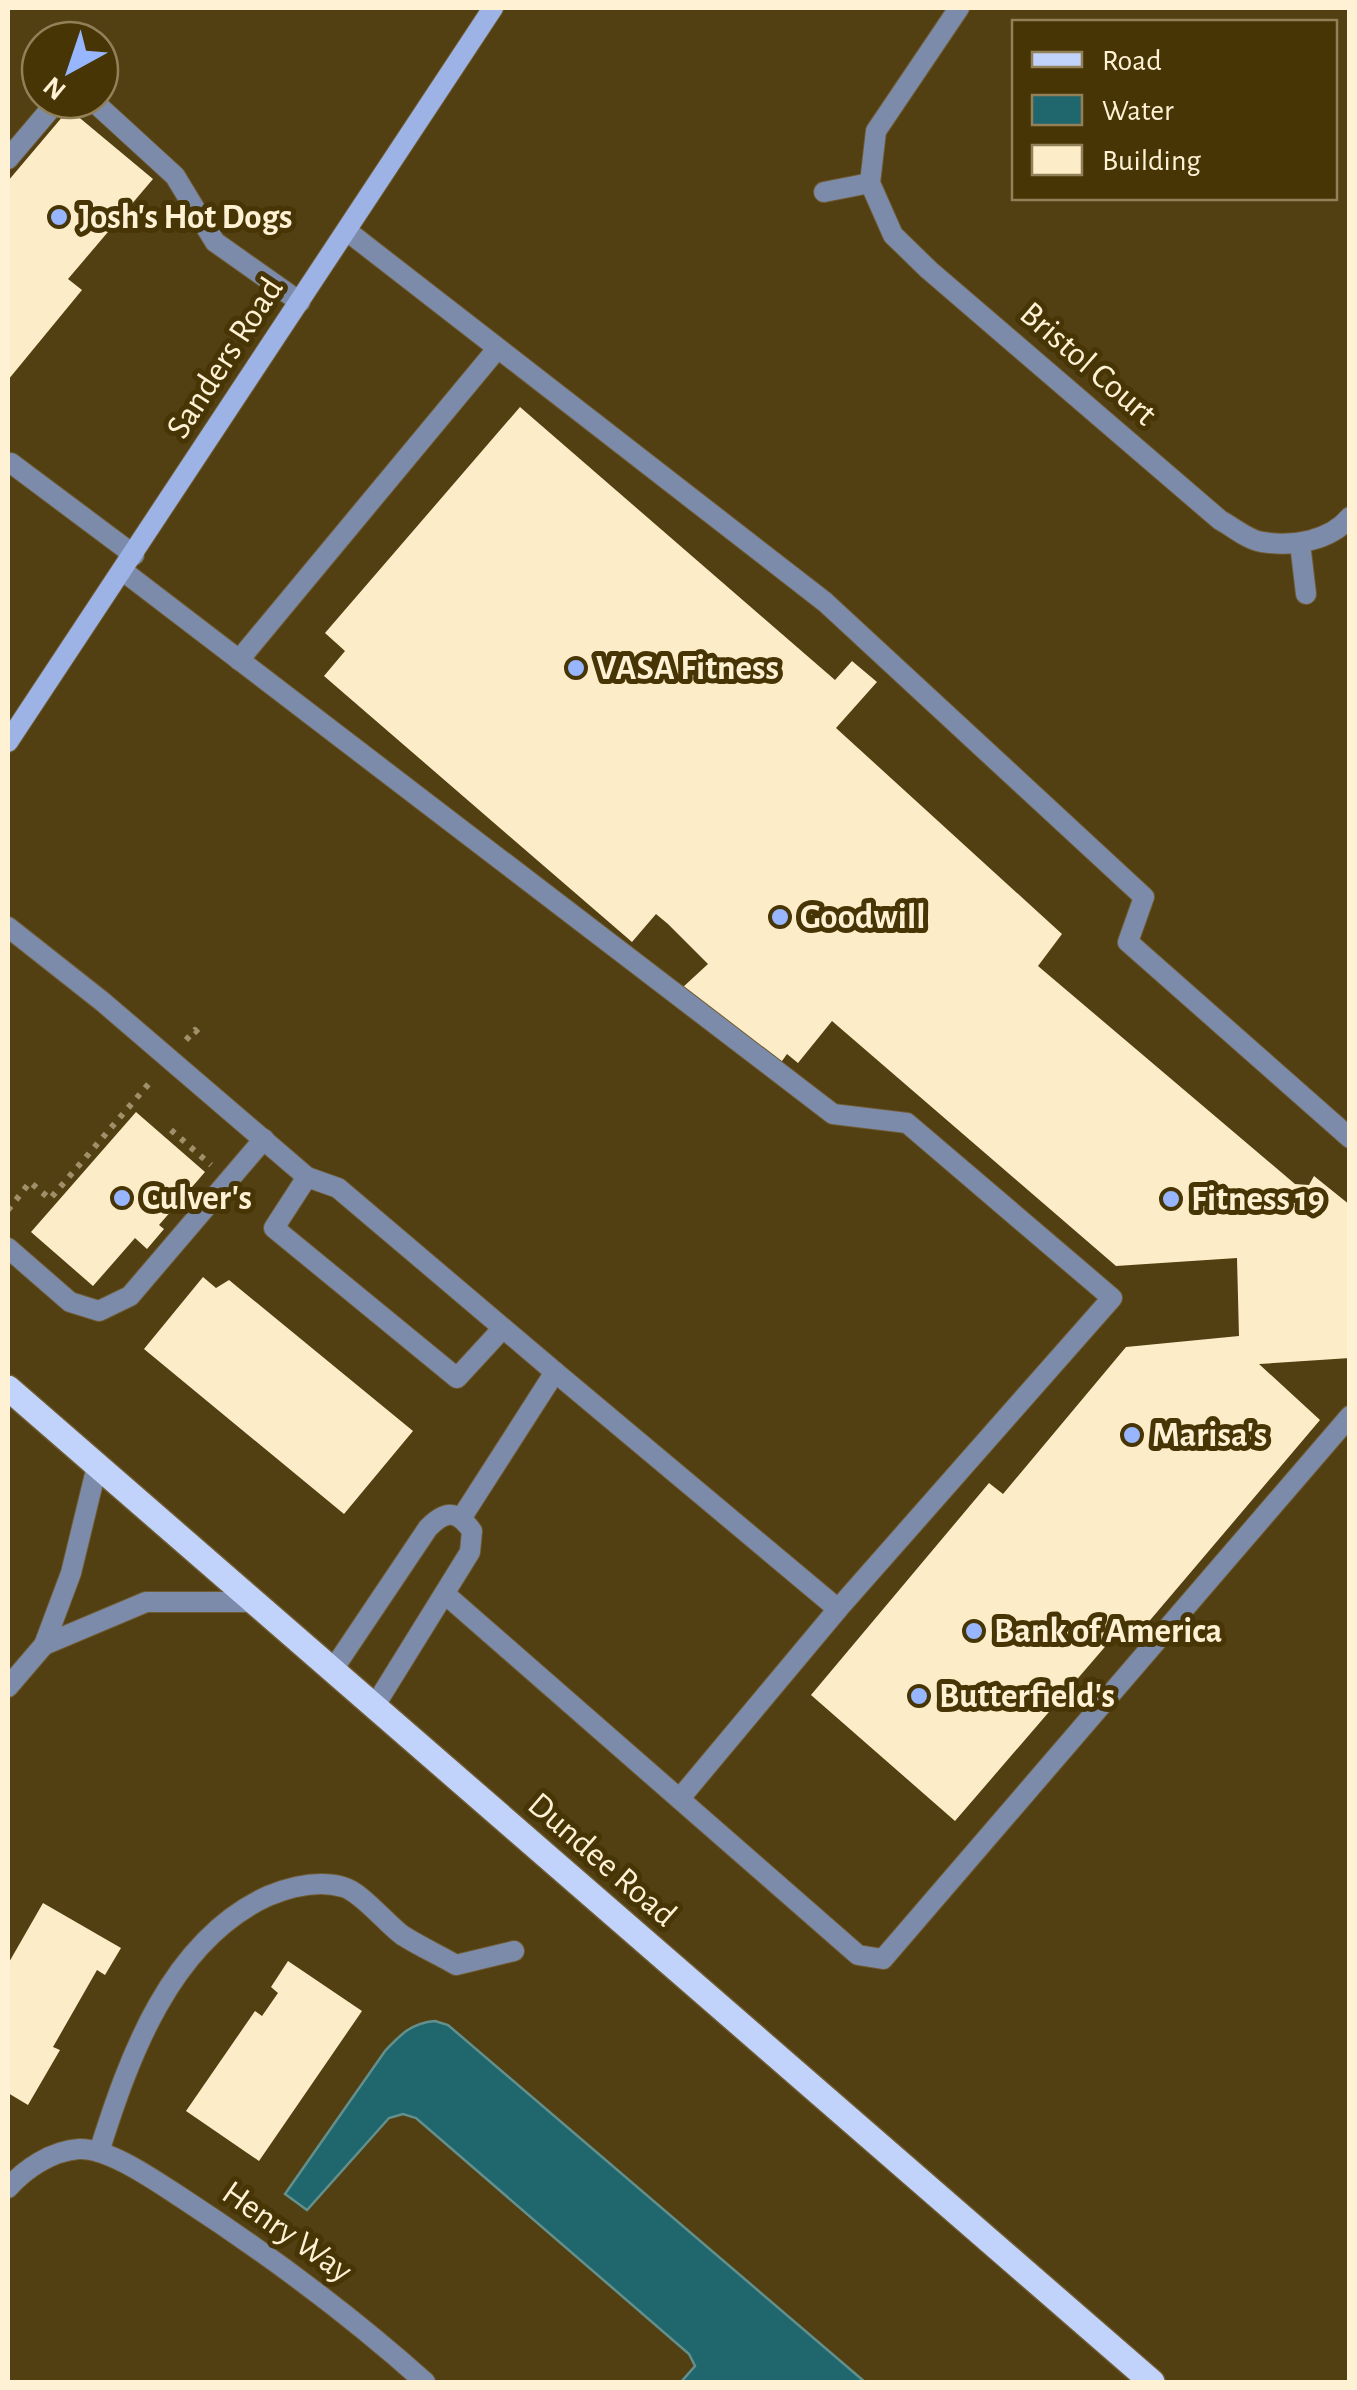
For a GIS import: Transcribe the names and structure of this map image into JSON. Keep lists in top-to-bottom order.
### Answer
{
  "streets": {
    "main road": ["Sanders Road", "Dundee Road"],
    "street": ["Bristol Court", "Henry Way"]
  },
  "places": [
    "Josh's Hot Dogs",
    "VASA Fitness",
    "Goodwill",
    "Culver's",
    "Fitness 19",
    "Marisa's",
    "Bank of America",
    "Butterfield's"
  ],
  "legend": ["Road", "Water", "Building"],
  "north": "bottom left"
}
